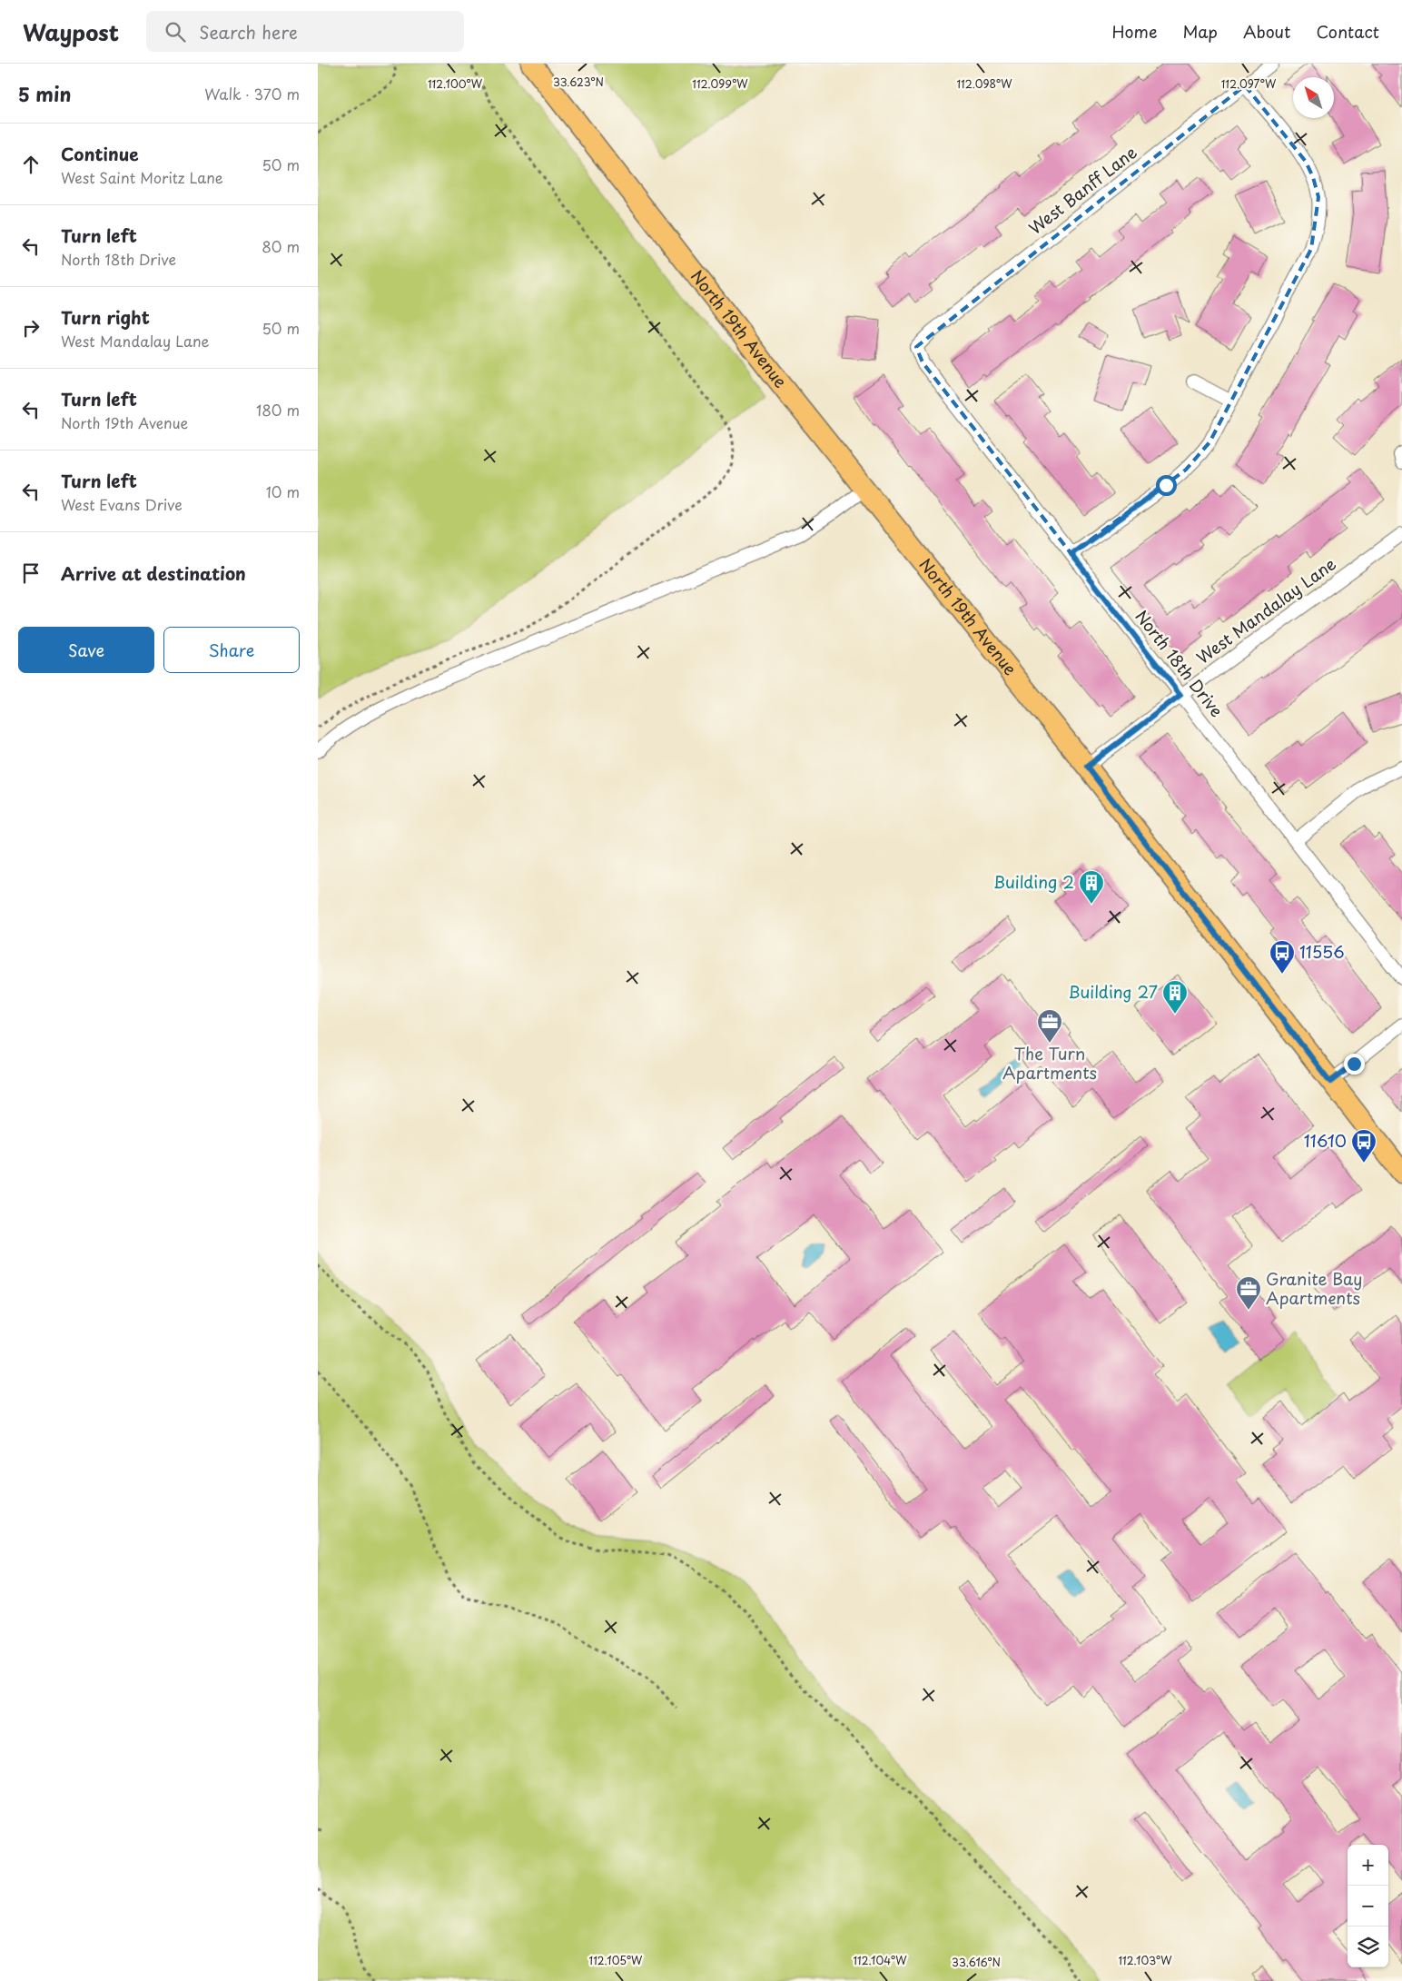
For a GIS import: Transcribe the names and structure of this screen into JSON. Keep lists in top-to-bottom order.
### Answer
{
  "streets": {
    "main road": ["North 19th Avenue"],
    "street": ["West Banff Lane", "West Mandalay Lane", "North 18th Drive"]
  },
  "crossings": [
    ["West Banff Lane", "North 18th Drive"],
    ["North 19th Avenue", "West Mandalay Lane"],
    ["West Mandalay Lane", "North 18th Drive"]
  ],
  "places": {
    "building": ["Building 2", "Building 27"],
    "bus stop": ["11556", "11610"],
    "office": ["The Turn Apartments", "Granite Bay Apartments"]
  },
  "north": "top left",
  "page": {
    "header": "Waypost",
    "search": "Search here",
    "nav": [
      "Home",
      "Map",
      "About",
      "Contact"
    ],
    "heading": ["5 min", "Walk · 370 m"],
    "list": [
      ["Continue", "West Saint Moritz Lane", "50 m"],
      ["Turn left", "North 18th Drive", "80 m"],
      ["Turn right", "West Mandalay Lane", "50 m"],
      ["Turn left", "North 19th Avenue", "180 m"],
      ["Turn left", "West Evans Drive", "10 m"],
      "Arrive at destination"
    ],
    "buttons": ["Save", "Share"],
    "map_buttons": ["+", "−"]
  },
  "coordinates": [
    "33.623°N",
    "112.100°W",
    "112.099°W",
    "112.098°W",
    "112.097°W",
    "112.105°W",
    "112.104°W",
    "112.103°W",
    "33.616°N"
  ]
}
